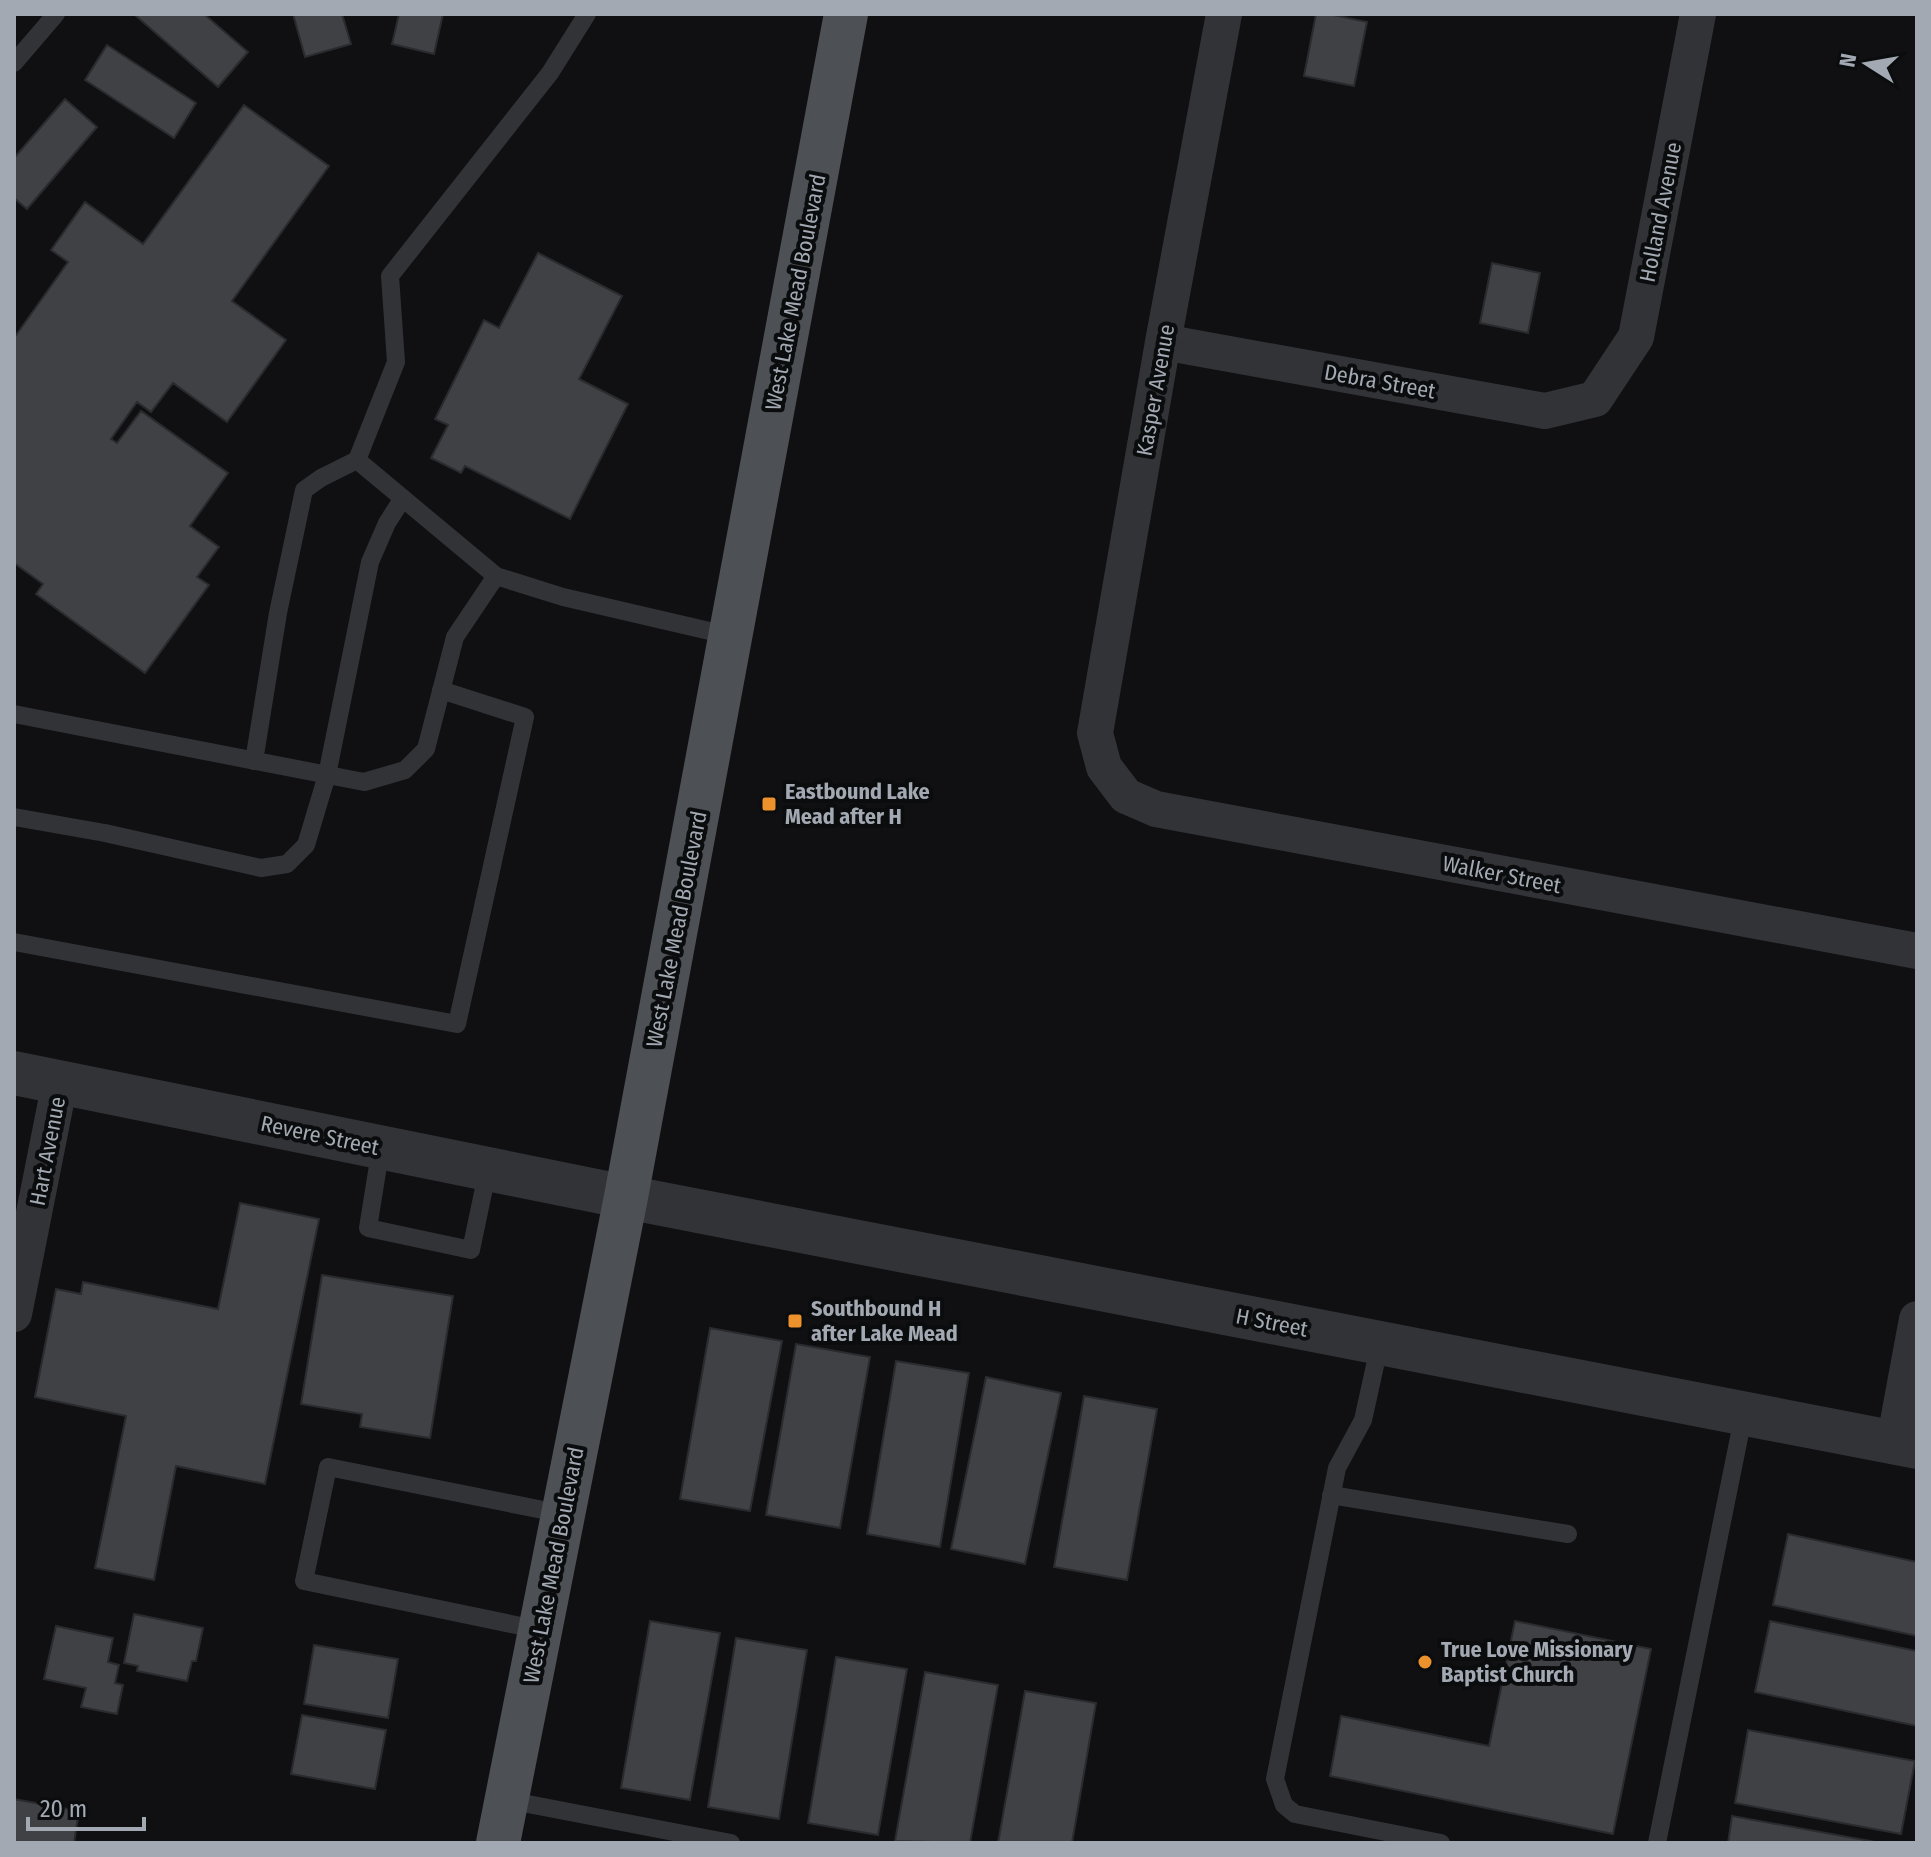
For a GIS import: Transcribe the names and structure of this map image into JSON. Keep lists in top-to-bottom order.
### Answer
{
  "streets": {
    "main road": ["West Lake Mead Boulevard"],
    "street": [
      "Holland Avenue",
      "Debra Street",
      "Kasper Avenue",
      "Walker Street",
      "Revere Street",
      "Hart Avenue",
      "H Street"
    ]
  },
  "crossings": [
    ["Holland Avenue", "Debra Street"],
    ["West Lake Mead Boulevard", "Revere Street"],
    ["West Lake Mead Boulevard", "H Street"],
    ["Debra Street", "Kasper Avenue"],
    ["Kasper Avenue", "Walker Street"],
    ["Revere Street", "Hart Avenue"],
    ["Revere Street", "H Street"]
  ],
  "places": {
    "transit": ["Eastbound Lake Mead after H", "Southbound H after Lake Mead"],
    "other": ["True Love Missionary Baptist Church"]
  },
  "scale_bar": "20 m",
  "north": "left"
}
